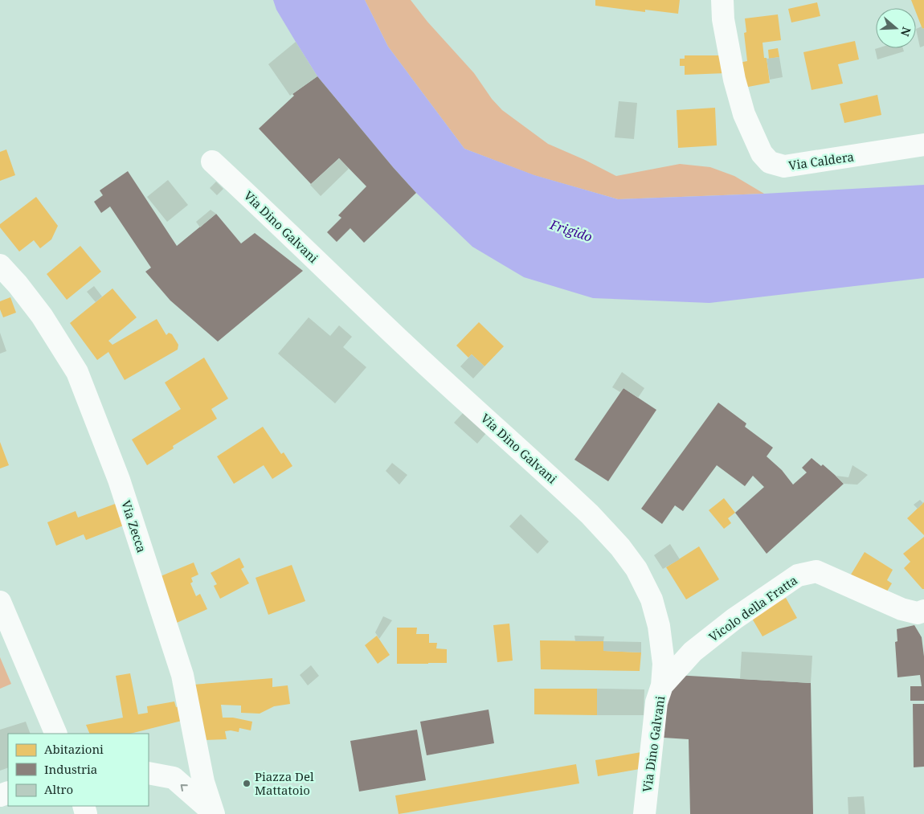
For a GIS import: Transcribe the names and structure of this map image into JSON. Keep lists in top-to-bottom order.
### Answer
{
  "streets": {
    "street": [
      "Via Caldera",
      "Via Dino Galvani",
      "Via Zecca",
      "Vicolo della Fratta"
    ]
  },
  "crossings": [
    ["Via Dino Galvani", "Vicolo della Fratta"]
  ],
  "water": ["Frigido"],
  "places": ["Piazza Del Mattatoio"],
  "legend": ["Abitazioni", "Industria", "Altro"],
  "north": "right"
}
